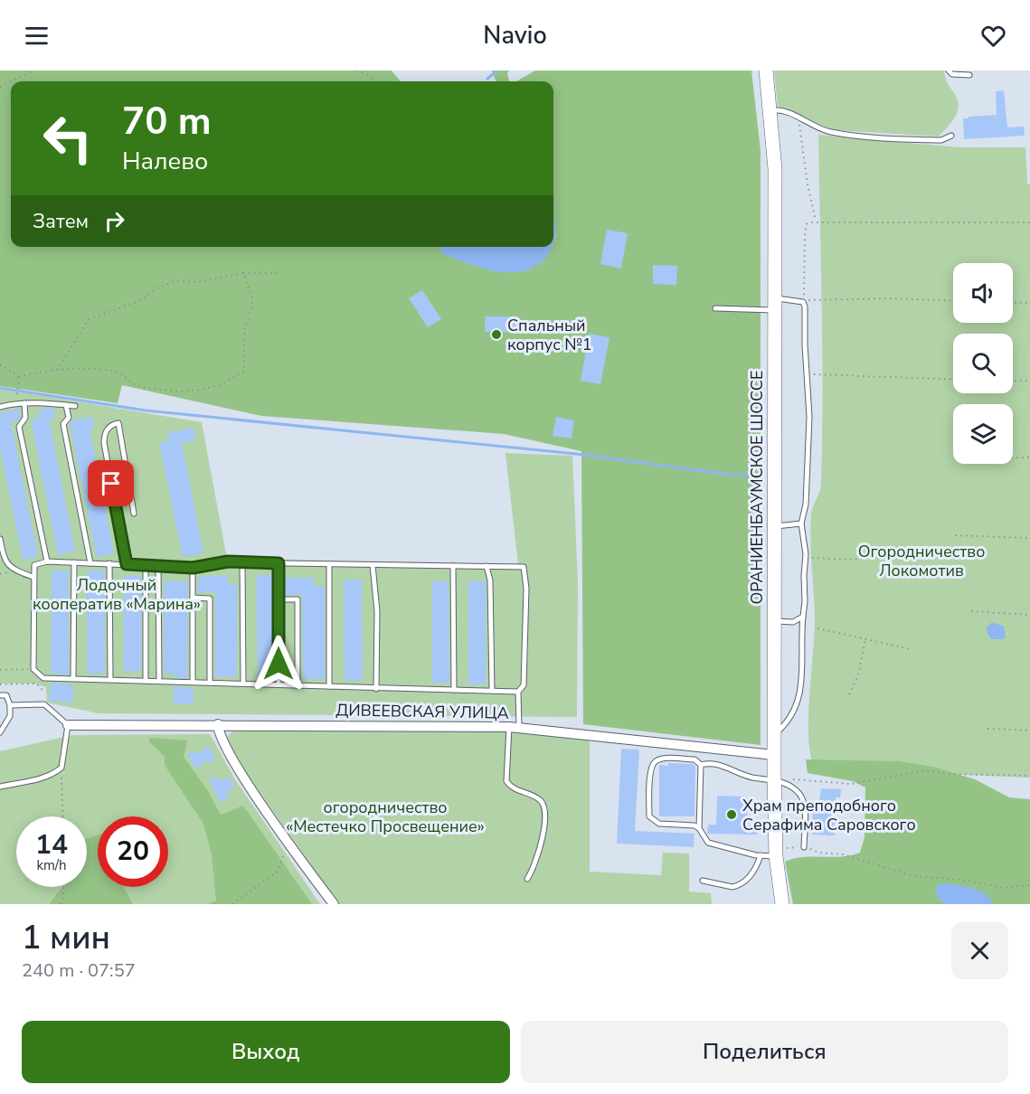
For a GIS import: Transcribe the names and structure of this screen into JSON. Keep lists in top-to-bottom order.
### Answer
{
  "streets": {
    "main road": ["ОРАНИЕНБАУМСКОЕ ШОССЕ"],
    "street": ["ДИВЕЕВСКАЯ УЛИЦА"]
  },
  "crossings": [
    ["ОРАНИЕНБАУМСКОЕ ШОССЕ", "ДИВЕЕВСКАЯ УЛИЦА"]
  ],
  "parks": ["Огородничество Локомотив", "Лодочный кооператив «Марина»", "огородничество «Местечко Просвещение»"],
  "places": ["Спальный корпус №1", "Храм преподобного Серафима Саровского"],
  "page": {
    "header": "Navio",
    "turn": ["70 m", "Налево"],
    "then": "Затем",
    "speed": "14 km/h",
    "limit": "20",
    "heading": ["1 мин", "240 m · 07:57"],
    "buttons": ["Выход", "Поделиться"]
  }
}
